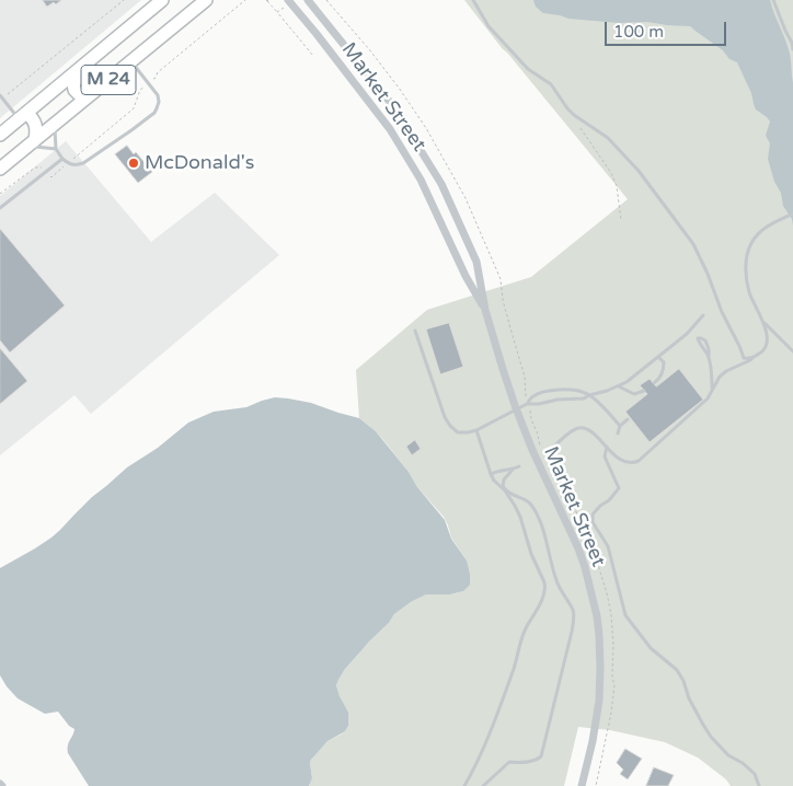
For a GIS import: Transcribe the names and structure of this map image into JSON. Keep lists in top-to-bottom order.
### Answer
{
  "streets": {
    "main road": ["M 24"],
    "street": ["Market Street"]
  },
  "places": ["McDonald's"],
  "scale_bar": "100 m"
}
